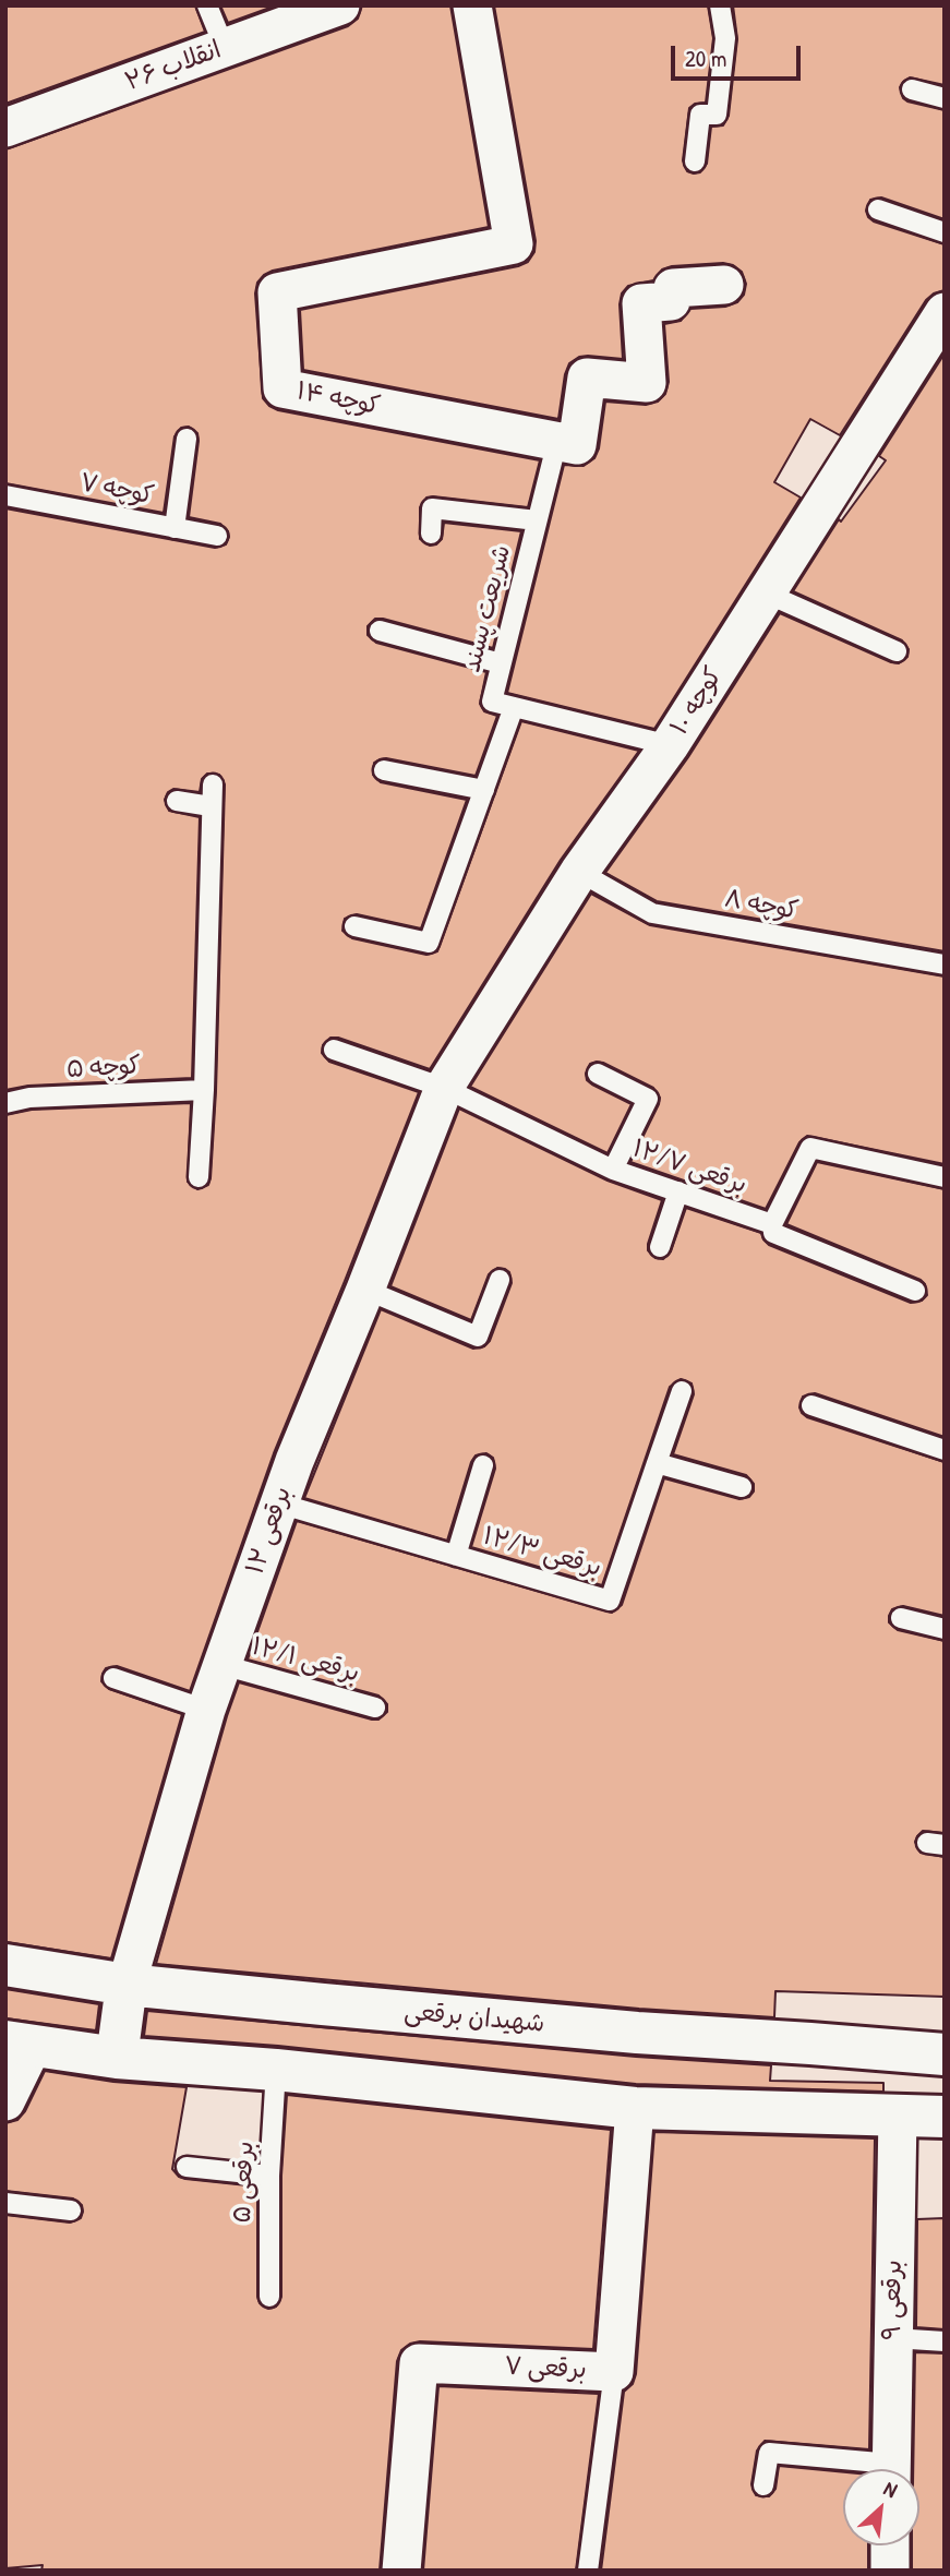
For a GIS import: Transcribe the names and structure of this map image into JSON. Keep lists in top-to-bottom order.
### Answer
{
  "streets": {
    "main road": ["شهیدان برقعی"],
    "street": [
      "انقلاب ۲۶",
      "کوچه ۱۴",
      "کوچه ۱۰",
      "برقعی ۱۲",
      "برقعی ۹",
      "برقعی ۷"
    ],
    "lane": [
      "کوچه ۷",
      "شریعت پسند",
      "کوچه ۸",
      "کوچه ۵",
      "برقعی ۱۲/۷",
      "برقعی ۱۲/۳",
      "برقعی ۱۲/۱",
      "برقعی ۵"
    ]
  },
  "crossings": [
    ["کوچه ۱۴", "شریعت پسند"],
    ["کوچه ۱۰", "کوچه ۸"],
    ["کوچه ۱۰", "برقعی ۱۲/۷"],
    ["کوچه ۱۰", "برقعی ۱۲"],
    ["برقعی ۱۲/۷", "برقعی ۱۲"],
    ["برقعی ۱۲", "برقعی ۱۲/۳"],
    ["برقعی ۱۲", "برقعی ۱۲/۱"],
    ["برقعی ۱۲", "شهیدان برقعی"]
  ],
  "scale_bar": "20 m",
  "north": "top right"
}
